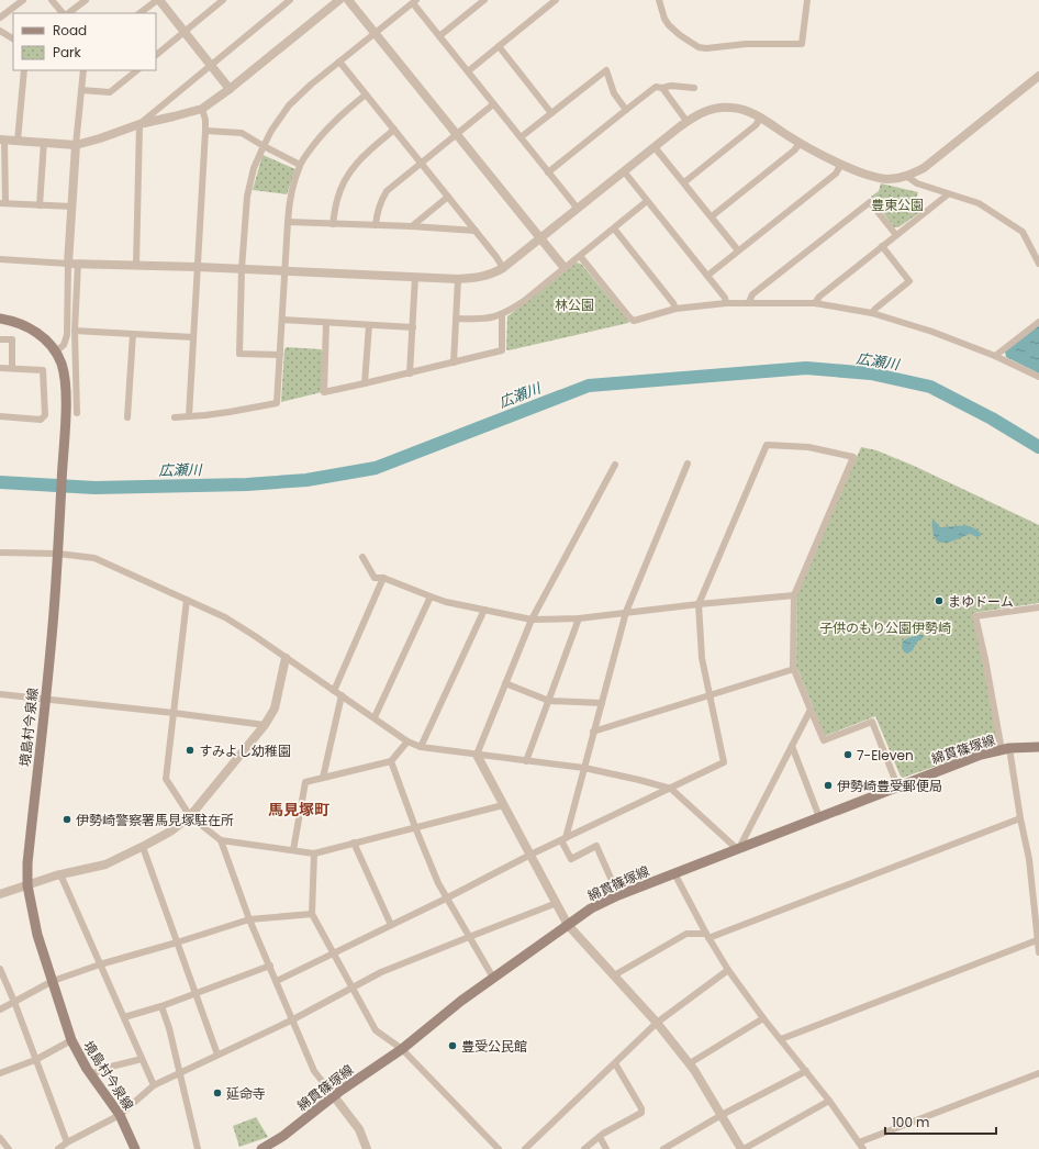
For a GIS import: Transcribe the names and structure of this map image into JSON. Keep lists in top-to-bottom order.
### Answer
{
  "streets": {
    "main road": ["境島村今泉線", "綿貫篠塚線"]
  },
  "districts": ["馬見塚町"],
  "water": ["広瀬川"],
  "parks": ["豊東公園", "林公園", "子供のもり公園伊勢崎"],
  "places": [
    "まゆドーム",
    "すみよし幼稚園",
    "7-Eleven",
    "伊勢崎豊受郵便局",
    "伊勢崎警察署馬見塚駐在所",
    "豊受公民館",
    "延命寺"
  ],
  "legend": ["Road", "Park"],
  "scale_bar": "100 m"
}
